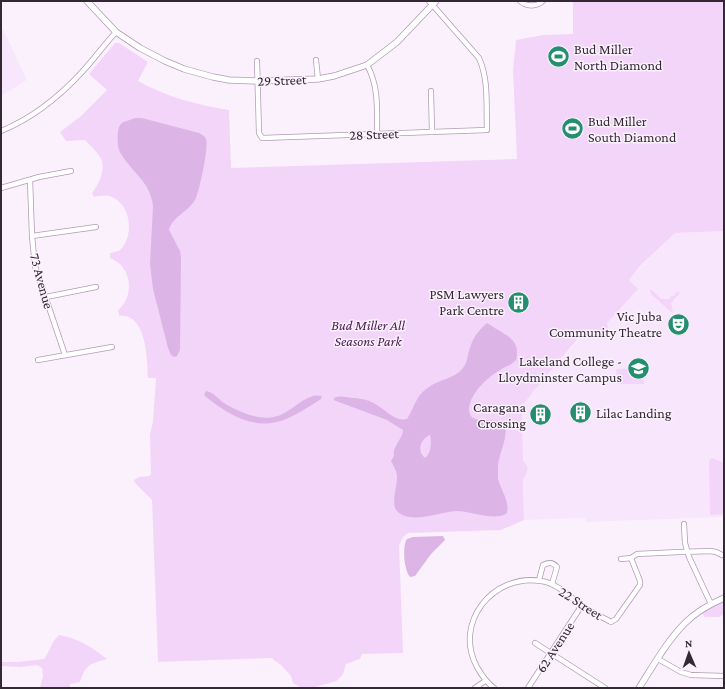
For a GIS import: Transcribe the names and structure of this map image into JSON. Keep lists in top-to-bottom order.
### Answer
{
  "streets": {
    "street": [
      "29 Street",
      "28 Street",
      "73 Avenue",
      "22 Street",
      "62 Avenue"
    ]
  },
  "crossings": [
    ["29 Street", "28 Street"],
    ["22 Street", "62 Avenue"]
  ],
  "parks": ["Bud Miller All Seasons Park"],
  "places": {
    "sports": ["Bud Miller North Diamond", "Bud Miller South Diamond"],
    "building": ["PSM Lawyers Park Centre", "Lilac Landing", "Caragana Crossing"],
    "theatre": ["Vic Juba Community Theatre"],
    "school or university": ["Lakeland College - Lloydminster Campus"]
  },
  "north": "top"
}
